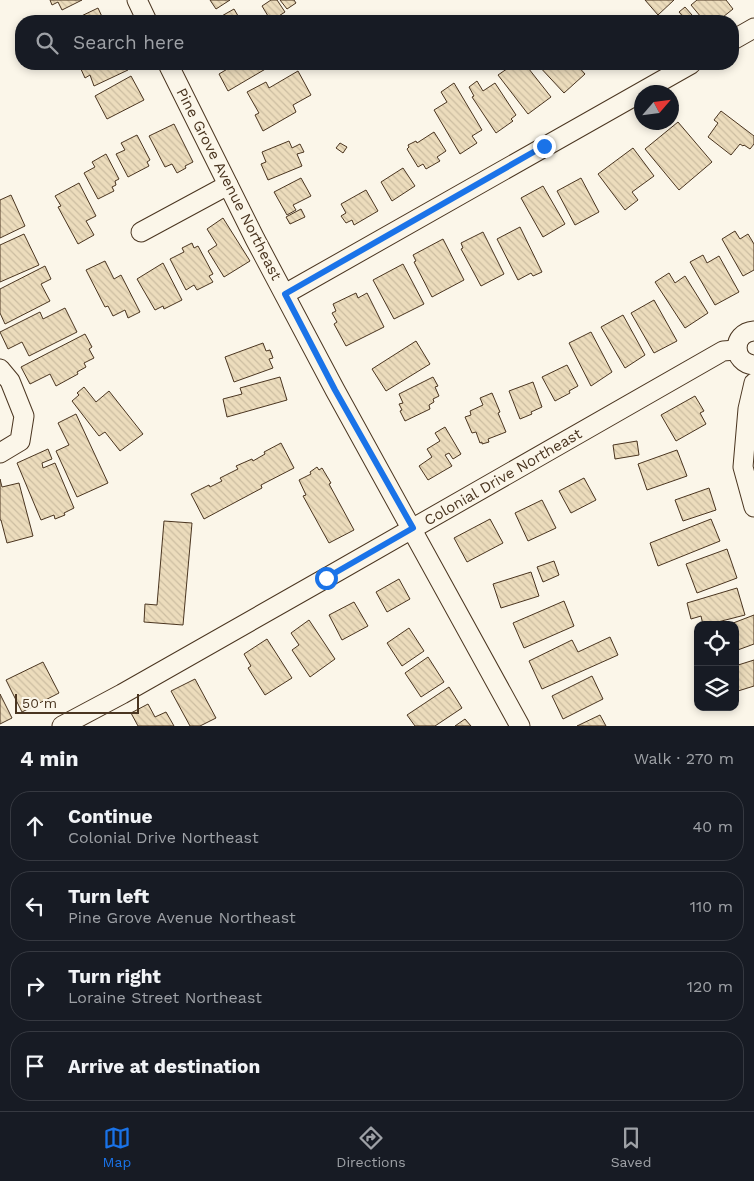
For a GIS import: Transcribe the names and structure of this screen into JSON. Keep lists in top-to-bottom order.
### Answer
{
  "streets": {
    "street": ["Pine Grove Avenue Northeast", "Colonial Drive Northeast"]
  },
  "crossings": [
    ["Pine Grove Avenue Northeast", "Colonial Drive Northeast"]
  ],
  "scale_bar": "50 m",
  "north": "top right",
  "page": {
    "search": "Search here",
    "scale": "50 m",
    "heading": ["4 min", "Walk · 270 m"],
    "list": [
      ["Continue", "Colonial Drive Northeast", "40 m"],
      ["Turn left", "Pine Grove Avenue Northeast", "110 m"],
      ["Turn right", "Loraine Street Northeast", "120 m"],
      "Arrive at destination"
    ],
    "nav": ["Map", "Directions", "Saved"]
  }
}
